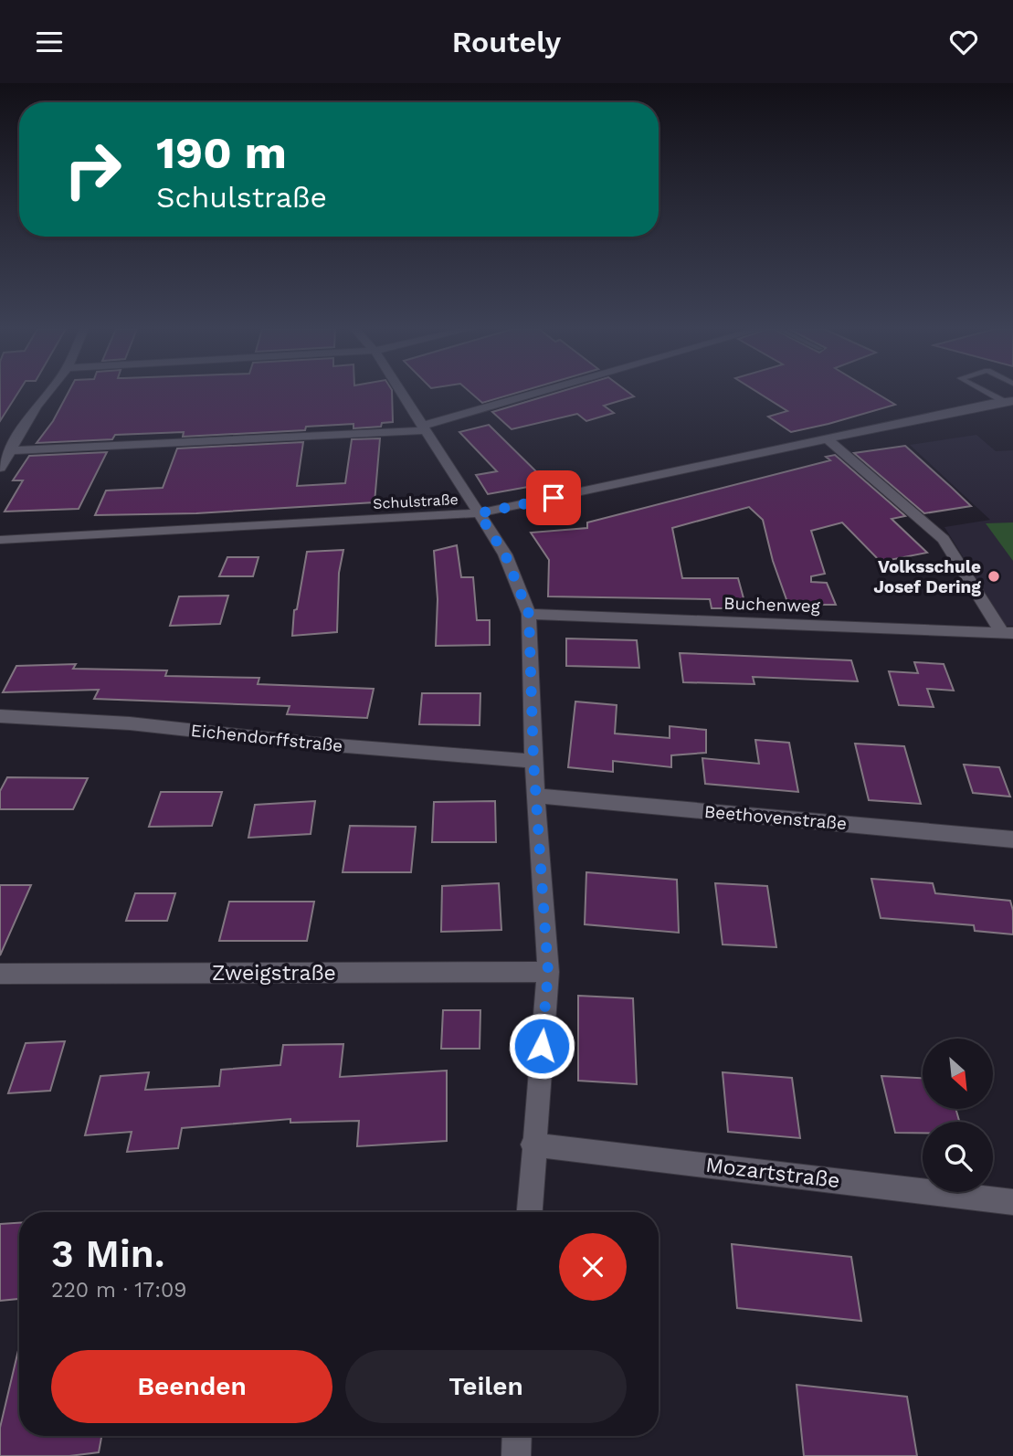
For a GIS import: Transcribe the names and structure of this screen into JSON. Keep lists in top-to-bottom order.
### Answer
{
  "streets": {
    "street": [
      "Schulstraße",
      "Buchenweg",
      "Eichendorffstraße",
      "Beethovenstraße",
      "Zweigstraße",
      "Mozartstraße"
    ]
  },
  "places": ["Volksschule Josef Dering"],
  "north": "bottom right",
  "page": {
    "header": "Routely",
    "turn": ["190 m", "Schulstraße"],
    "heading": ["3 Min.", "220 m · 17:09"],
    "buttons": ["Beenden", "Teilen"]
  }
}
